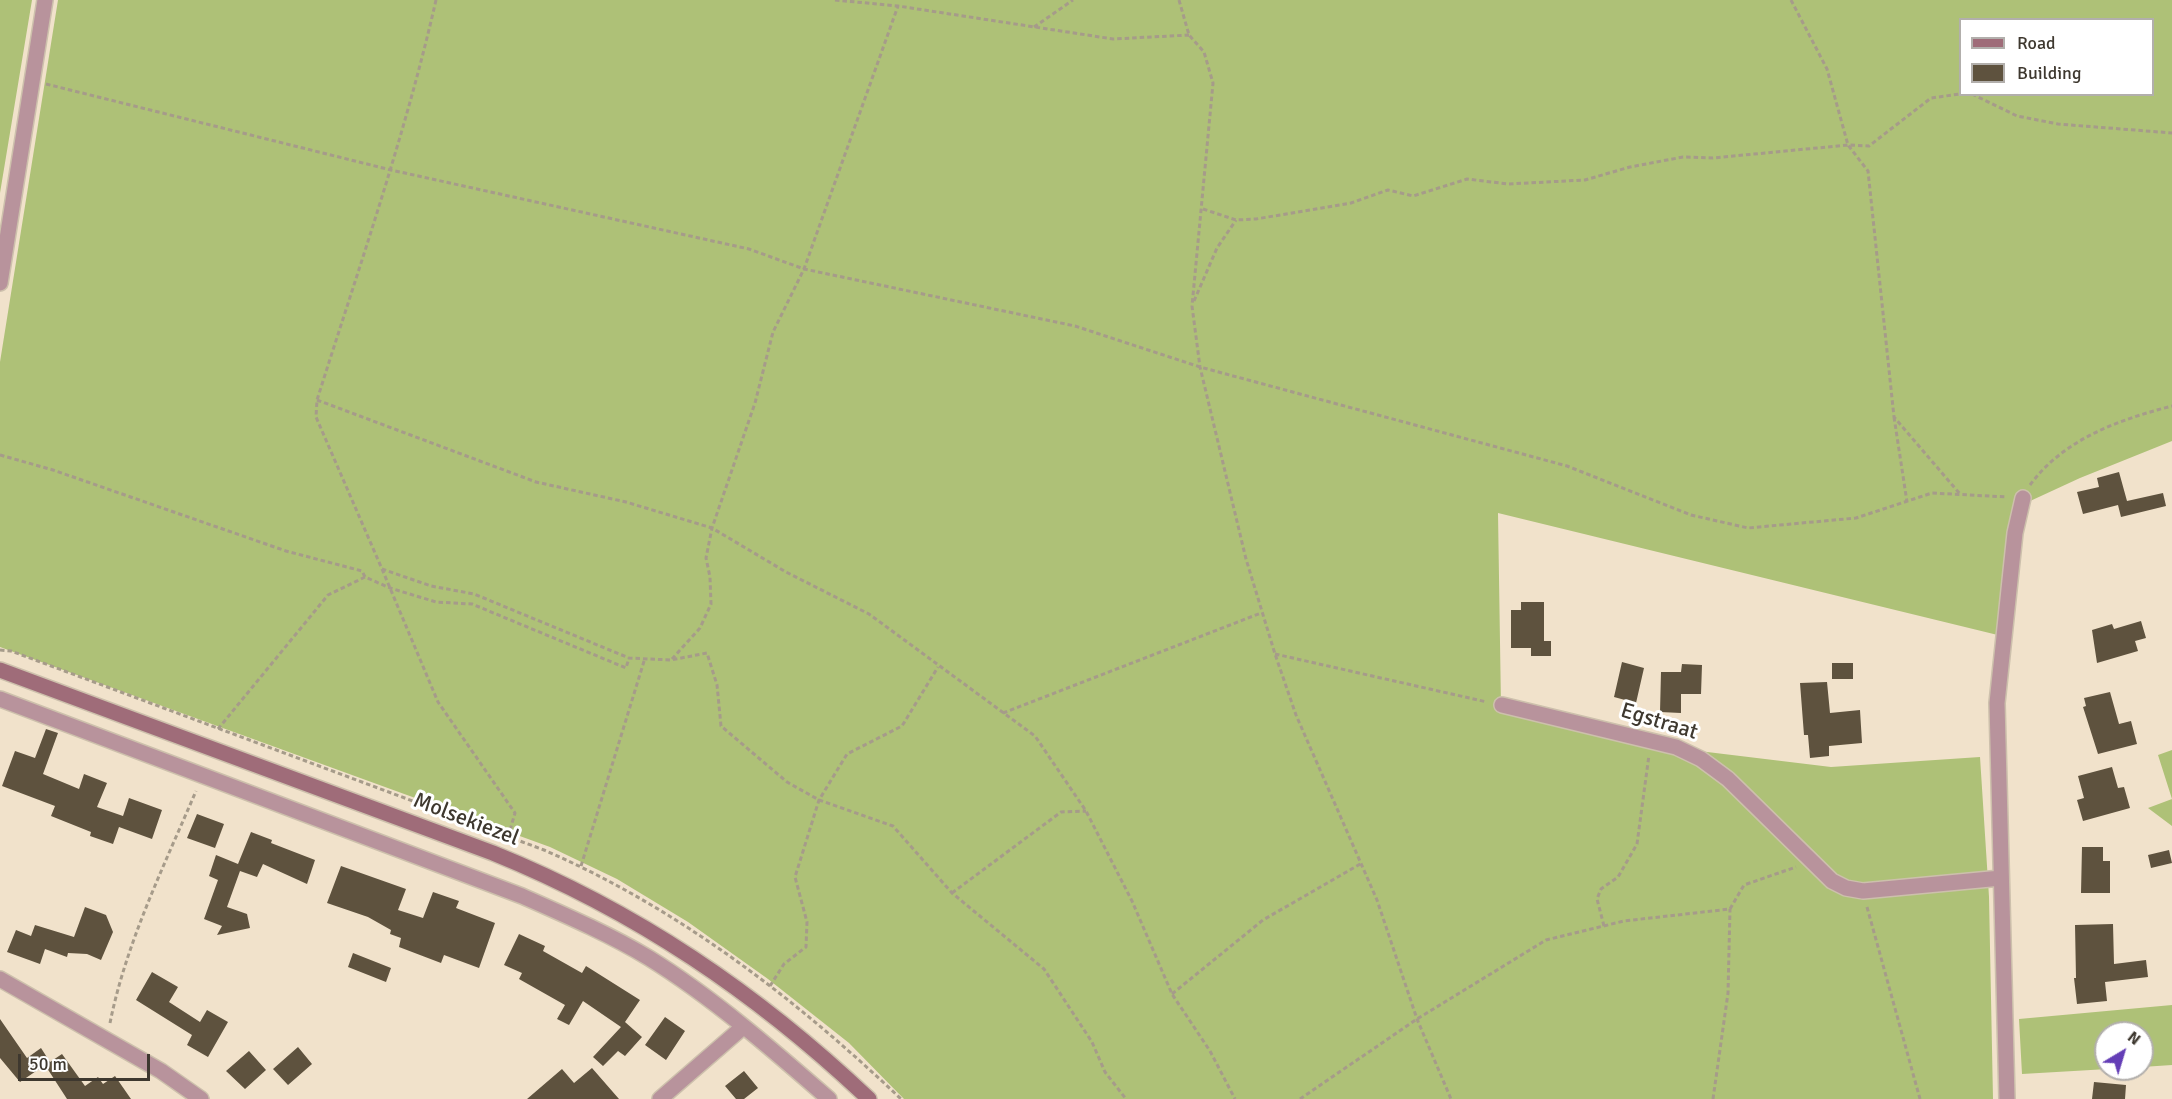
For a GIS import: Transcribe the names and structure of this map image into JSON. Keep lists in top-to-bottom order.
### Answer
{
  "streets": {
    "main road": ["Molsekiezel"],
    "street": ["Egstraat"]
  },
  "legend": ["Road", "Building"],
  "scale_bar": "50 m",
  "north": "top right"
}
